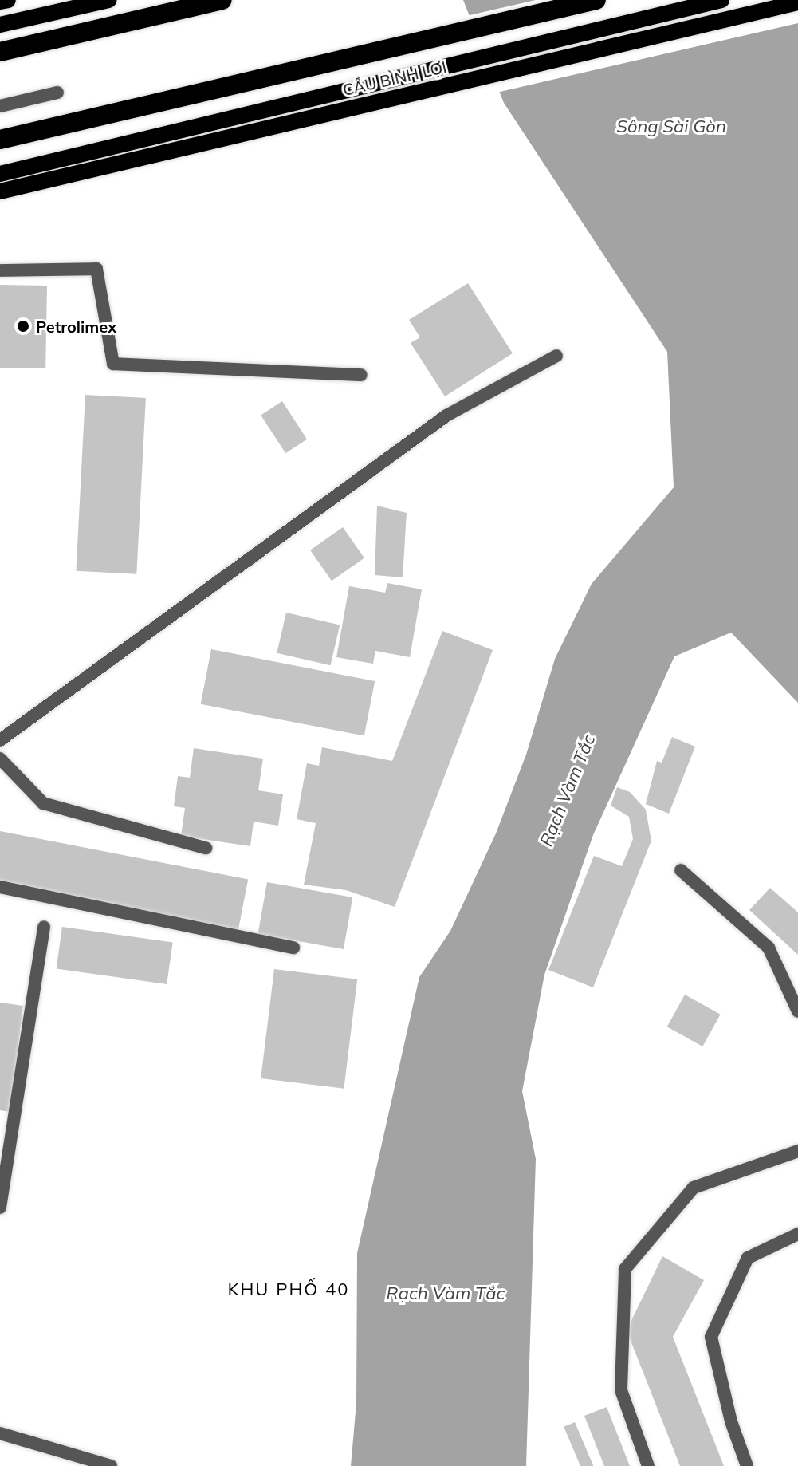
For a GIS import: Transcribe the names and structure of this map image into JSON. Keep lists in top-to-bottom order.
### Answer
{
  "streets": {
    "highway": ["CẦU BÌNH LỢI"]
  },
  "districts": ["KHU PHỐ 40"],
  "water": ["Sông Sài Gòn", "Rạch Vàm Tắc"],
  "places": ["Petrolimex"]
}
